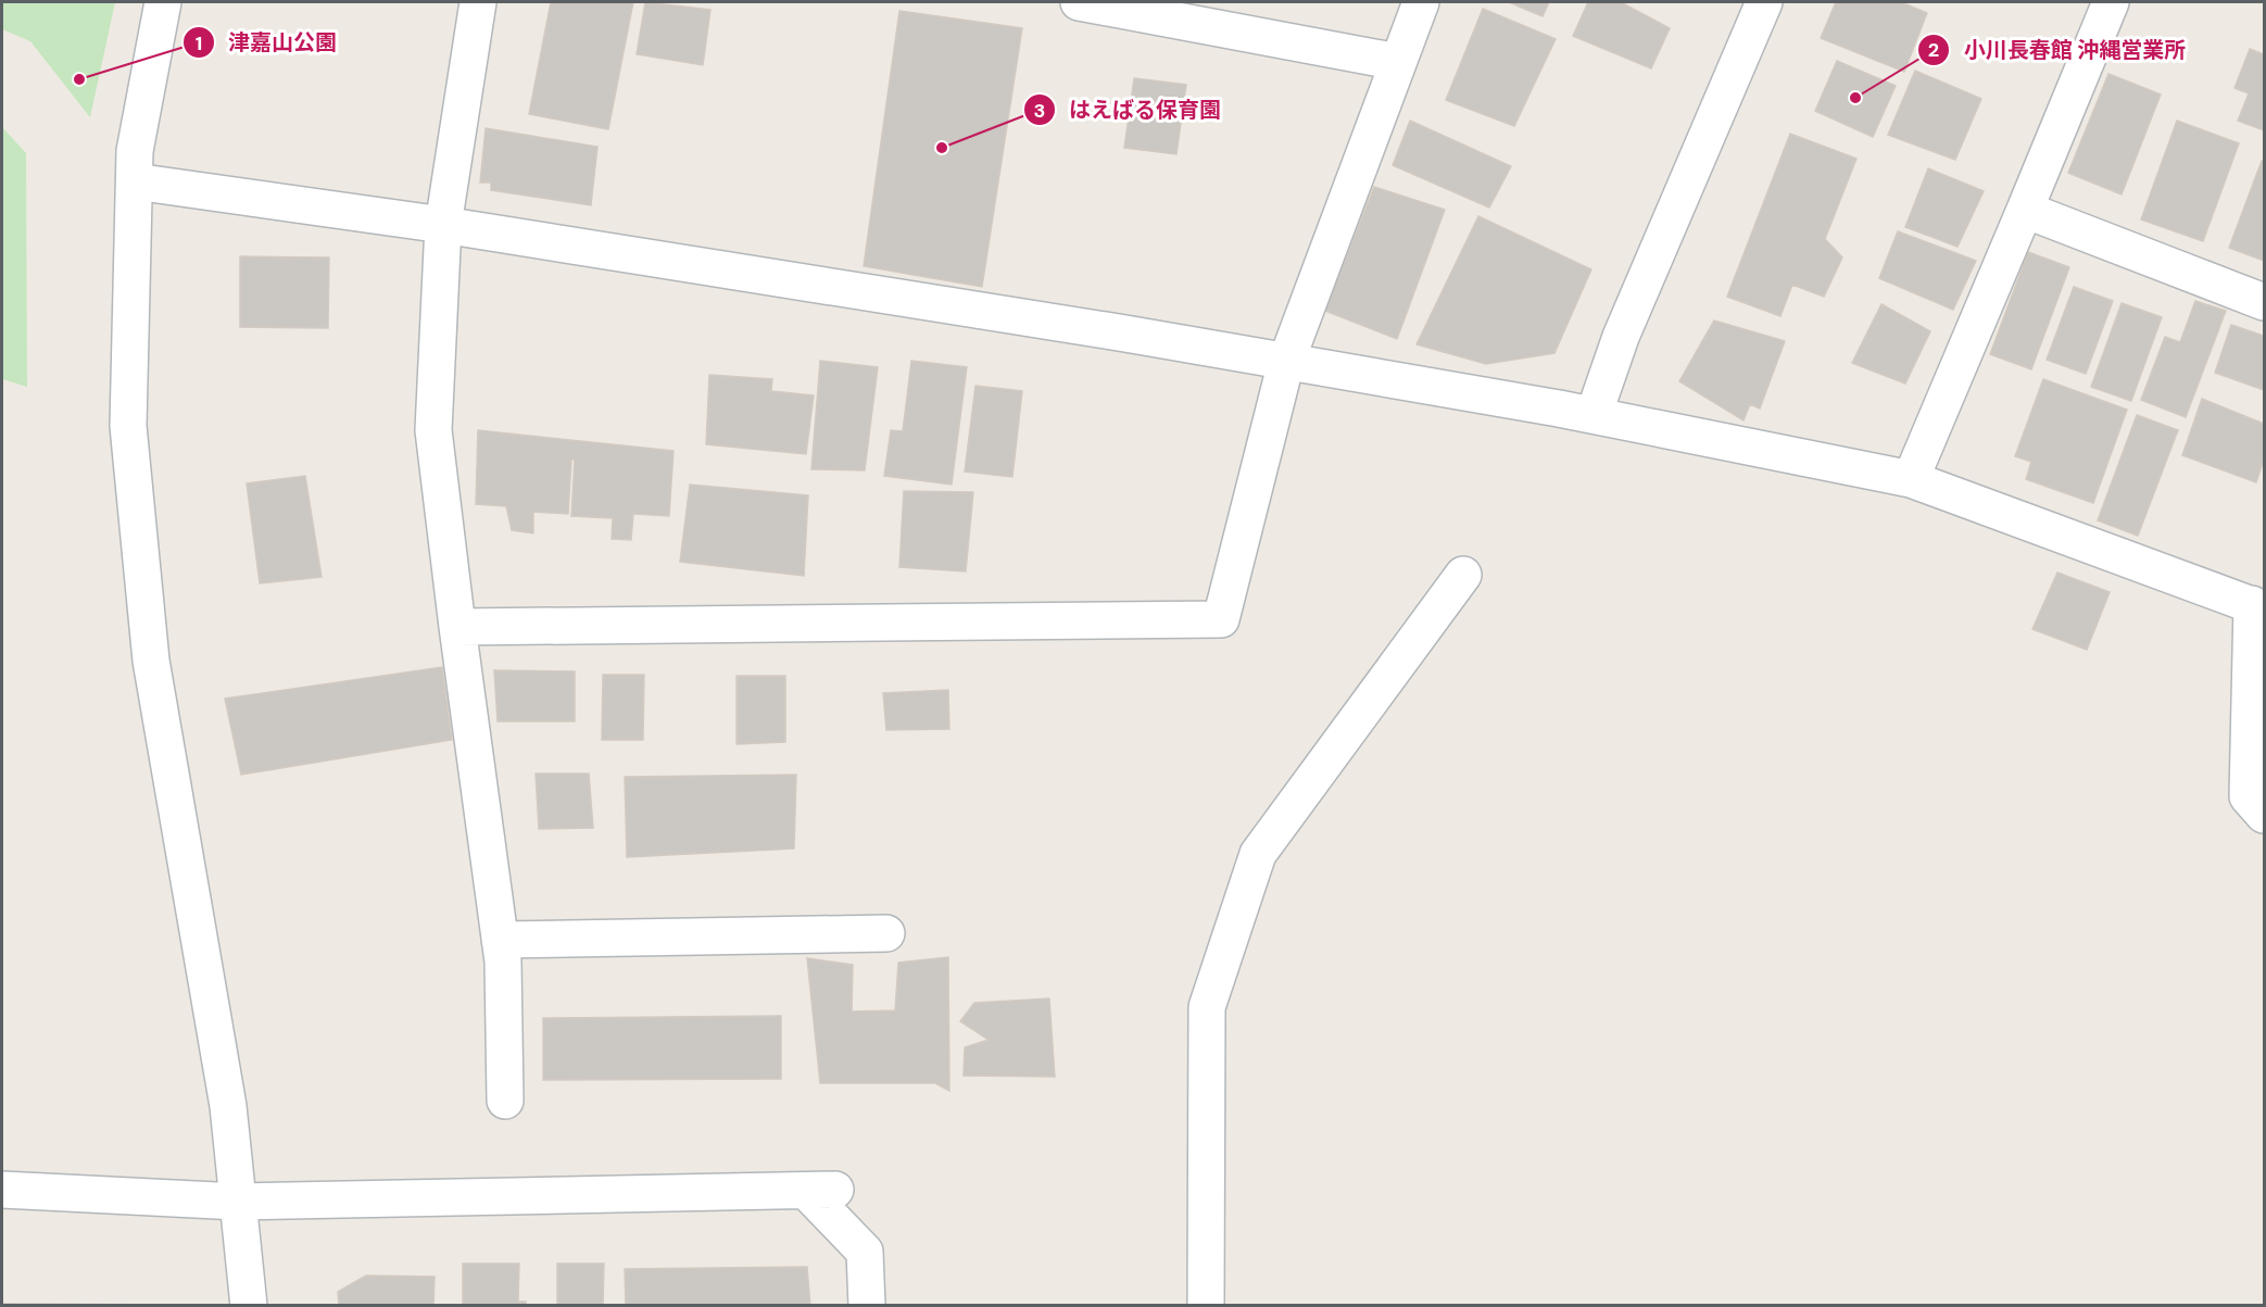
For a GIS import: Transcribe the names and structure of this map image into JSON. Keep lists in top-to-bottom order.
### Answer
{
  "places": ["津嘉山公園", "小川長春館 沖縄営業所", "はえばる保育園"]
}
